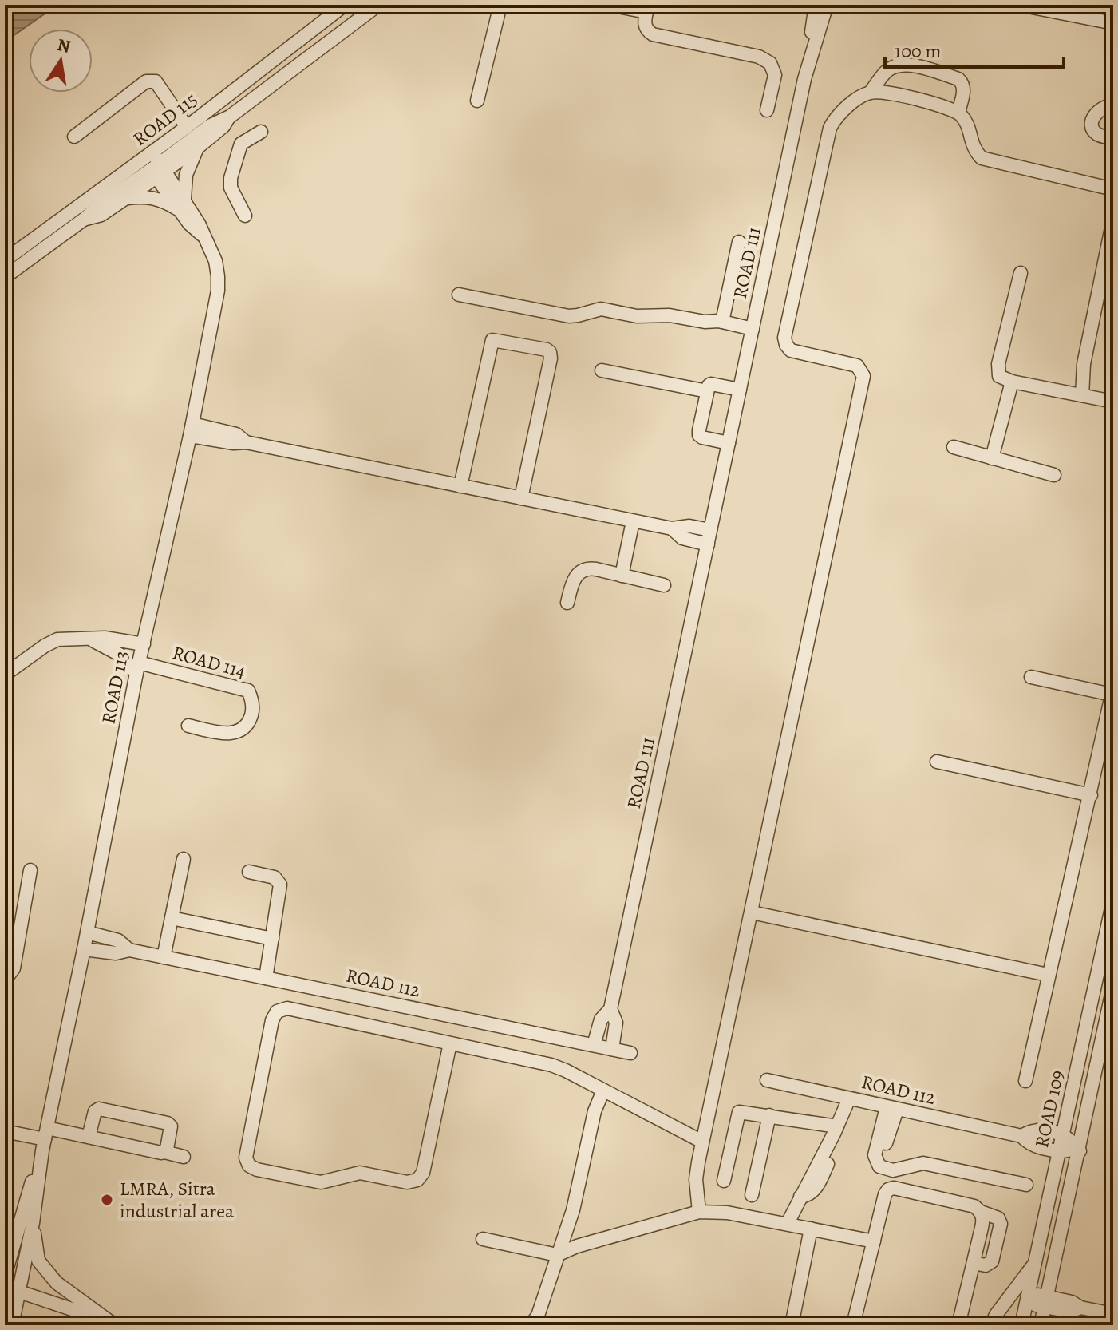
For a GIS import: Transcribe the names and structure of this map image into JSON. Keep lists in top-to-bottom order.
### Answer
{
  "streets": {
    "street": [
      "ROAD 115",
      "ROAD 111",
      "ROAD 114",
      "ROAD 113",
      "ROAD 112",
      "ROAD 109"
    ]
  },
  "crossings": [
    ["ROAD 115", "ROAD 113"],
    ["ROAD 111", "ROAD 112"],
    ["ROAD 114", "ROAD 113"],
    ["ROAD 113", "ROAD 112"],
    ["ROAD 112", "ROAD 109"]
  ],
  "places": ["LMRA, Sitra industrial area"],
  "scale_bar": "100 m",
  "north": "top"
}
